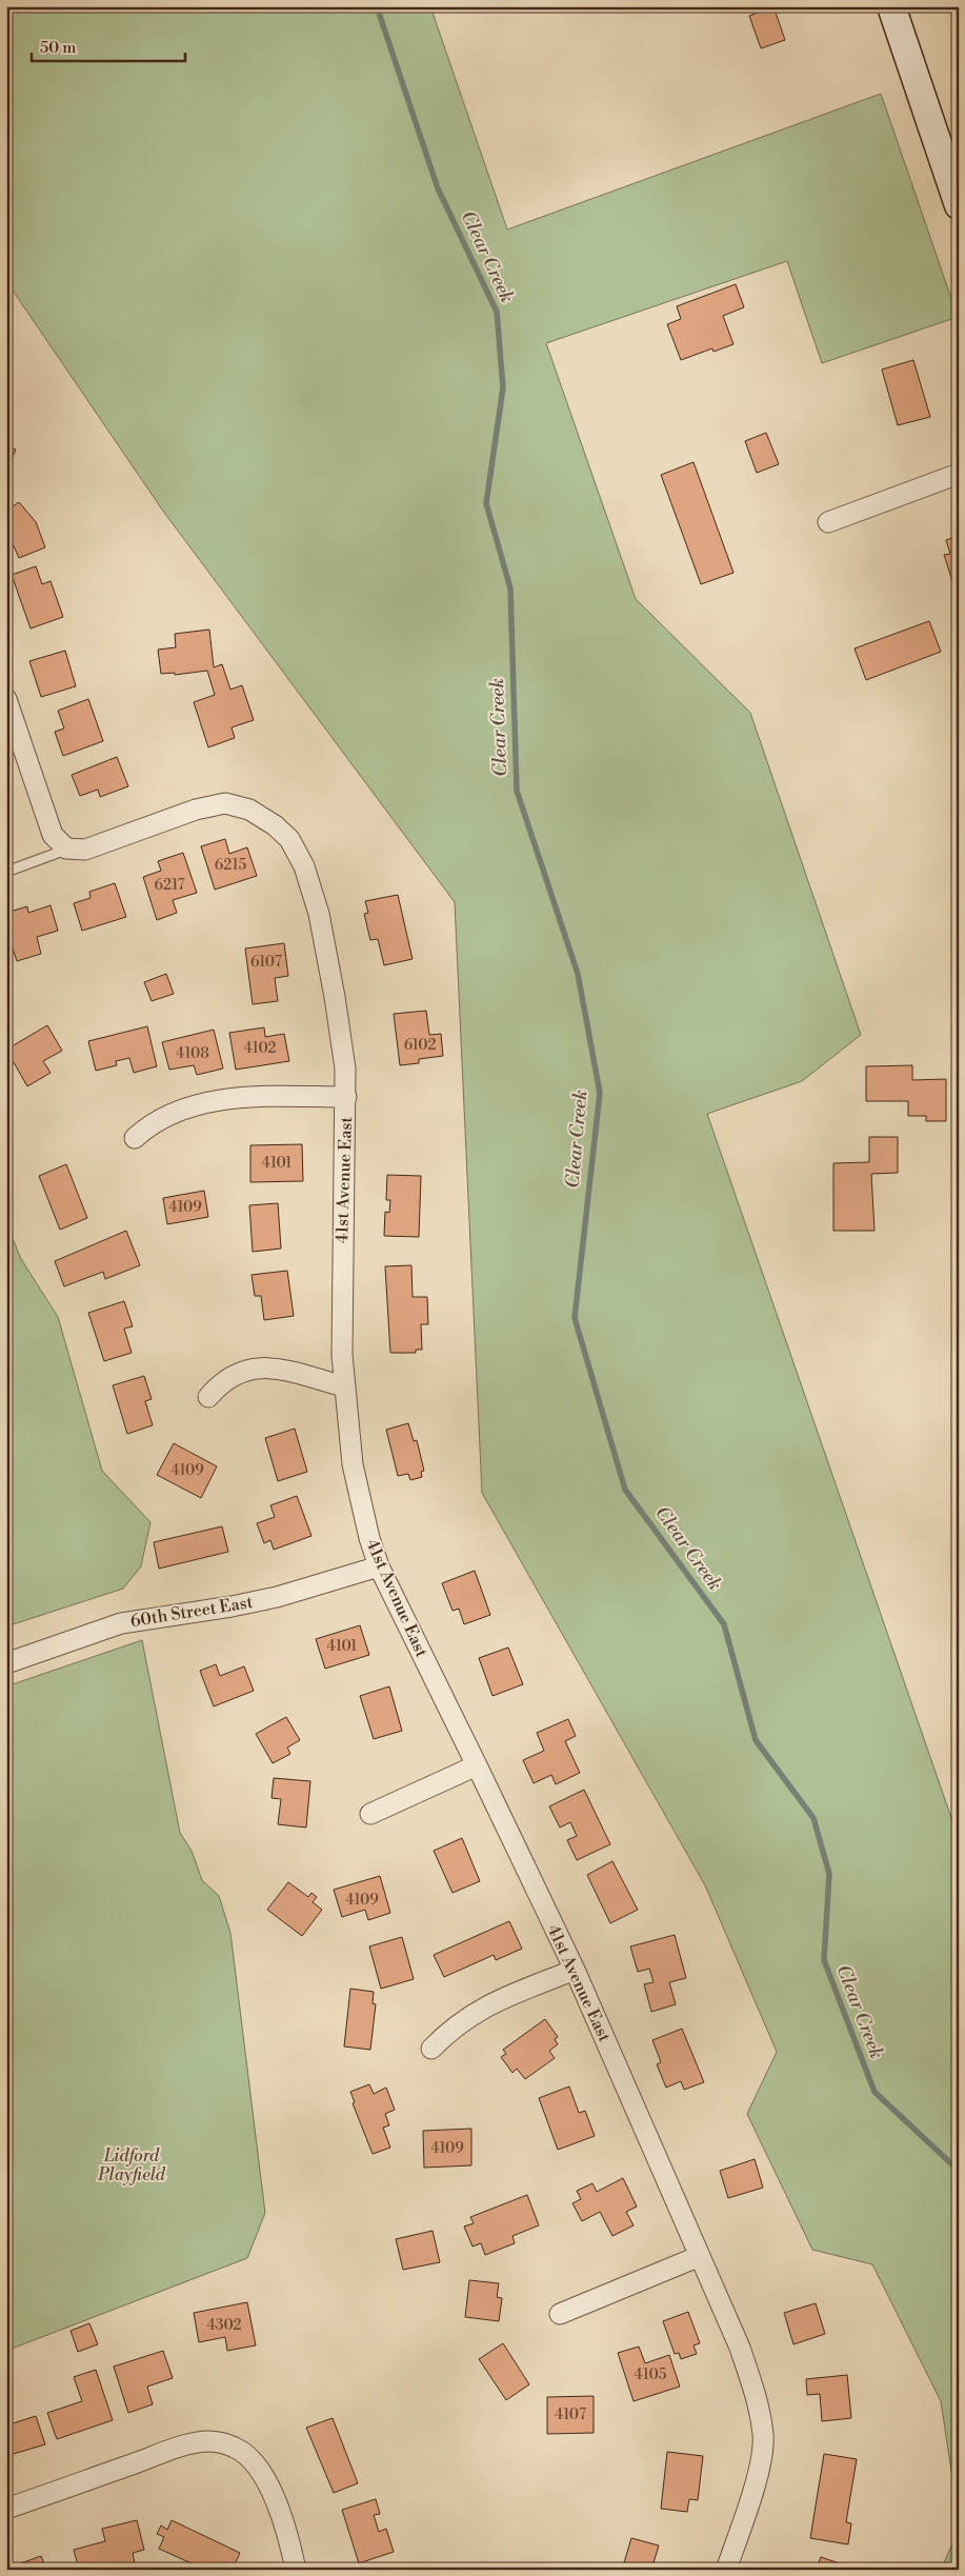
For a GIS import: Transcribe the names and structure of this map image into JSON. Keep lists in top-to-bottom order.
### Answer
{
  "streets": {
    "street": ["41st Avenue East", "60th Street East"]
  },
  "crossings": [
    ["41st Avenue East", "60th Street East"]
  ],
  "water": ["Clear Creek"],
  "parks": ["Lidford Playfield"],
  "house_numbers": [
    "6215",
    "6217",
    "6107",
    "6102",
    "4102",
    "4108",
    "4101",
    "4109",
    "4109",
    "4101",
    "4109",
    "4109",
    "4302",
    "4105",
    "4107"
  ],
  "scale_bar": "50 m"
}
